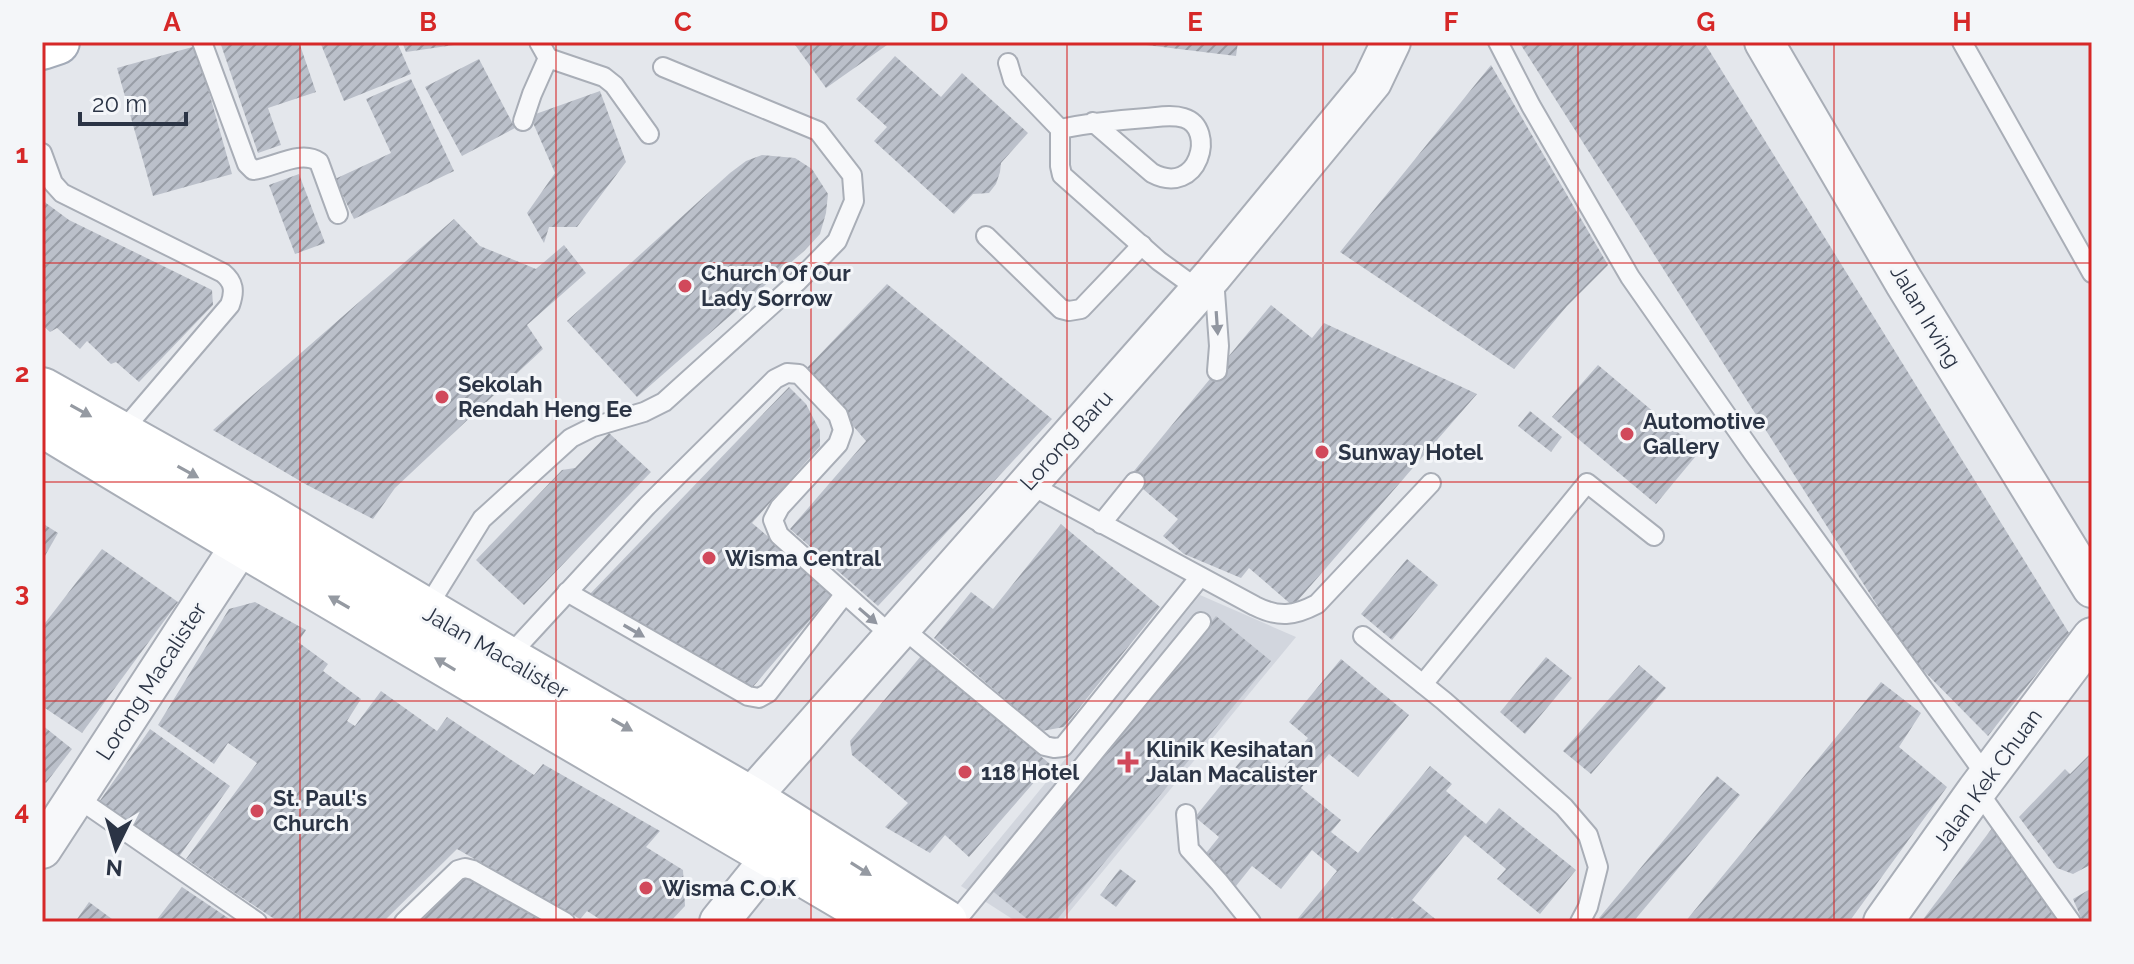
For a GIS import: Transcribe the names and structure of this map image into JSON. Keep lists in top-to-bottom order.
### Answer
{
  "streets": {
    "main road": ["Jalan Macalister"],
    "street": [
      "Jalan Irving",
      "Lorong Baru",
      "Lorong Macalister",
      "Jalan Kek Chuan"
    ]
  },
  "crossings": [
    ["Lorong Baru", "Jalan Macalister"],
    ["Jalan Macalister", "Lorong Macalister"]
  ],
  "places": {
    "other": [
      "Church Of Our Lady Sorrow",
      "Sekolah Rendah Heng Ee",
      "Automotive Gallery",
      "Sunway Hotel",
      "Wisma Central",
      "118 Hotel",
      "St. Paul's Church",
      "Wisma C.O.K"
    ],
    "health": ["Klinik Kesihatan Jalan Macalister"]
  },
  "scale_bar": "20 m",
  "north": "bottom",
  "grid": {
    "columns": [
      "A",
      "B",
      "C",
      "D",
      "E",
      "F",
      "G",
      "H"
    ],
    "rows": [
      "1",
      "2",
      "3",
      "4"
    ]
  }
}
